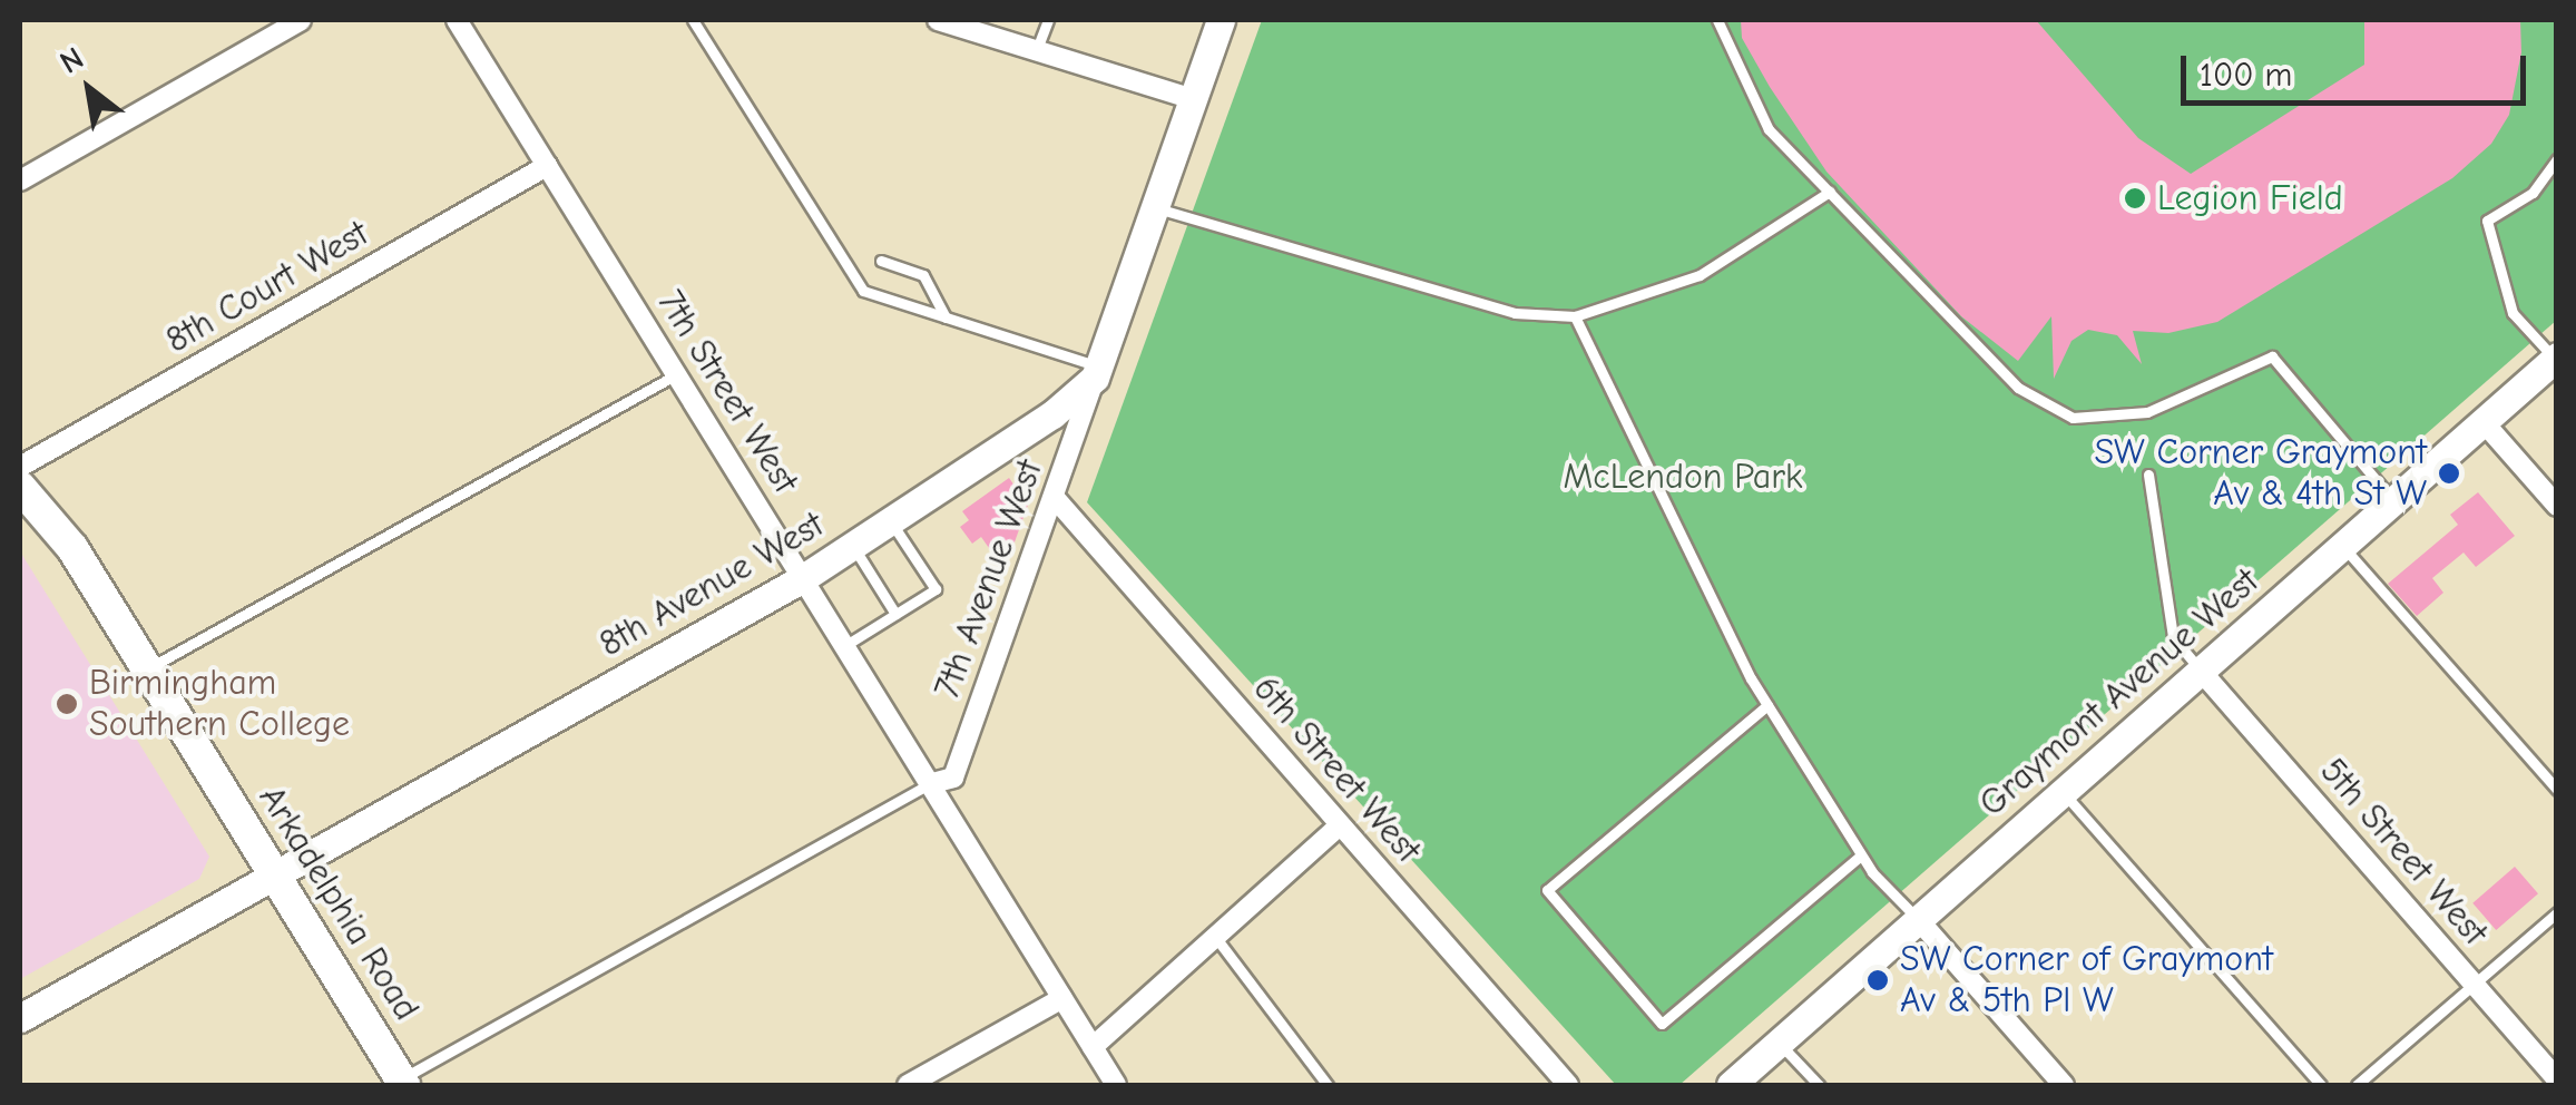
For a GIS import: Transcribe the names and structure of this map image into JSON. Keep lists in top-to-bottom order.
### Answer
{
  "streets": {
    "main road": ["8th Avenue West", "Graymont Avenue West", "Arkadelphia Road"],
    "street": [
      "8th Court West",
      "7th Street West",
      "7th Avenue West",
      "6th Street West",
      "5th Street West"
    ]
  },
  "crossings": [
    ["8th Court West", "7th Street West"],
    ["7th Street West", "7th Avenue West"],
    ["7th Street West", "8th Avenue West"],
    ["7th Avenue West", "8th Avenue West"],
    ["7th Avenue West", "6th Street West"],
    ["8th Avenue West", "Arkadelphia Road"],
    ["Graymont Avenue West", "5th Street West"]
  ],
  "parks": ["McLendon Park"],
  "places": [
    "Legion Field",
    "SW Corner Graymont Av & 4th St W",
    "Birmingham Southern College",
    "SW Corner of Graymont Av & 5th Pl W"
  ],
  "scale_bar": "100 m",
  "north": "top left"
}
